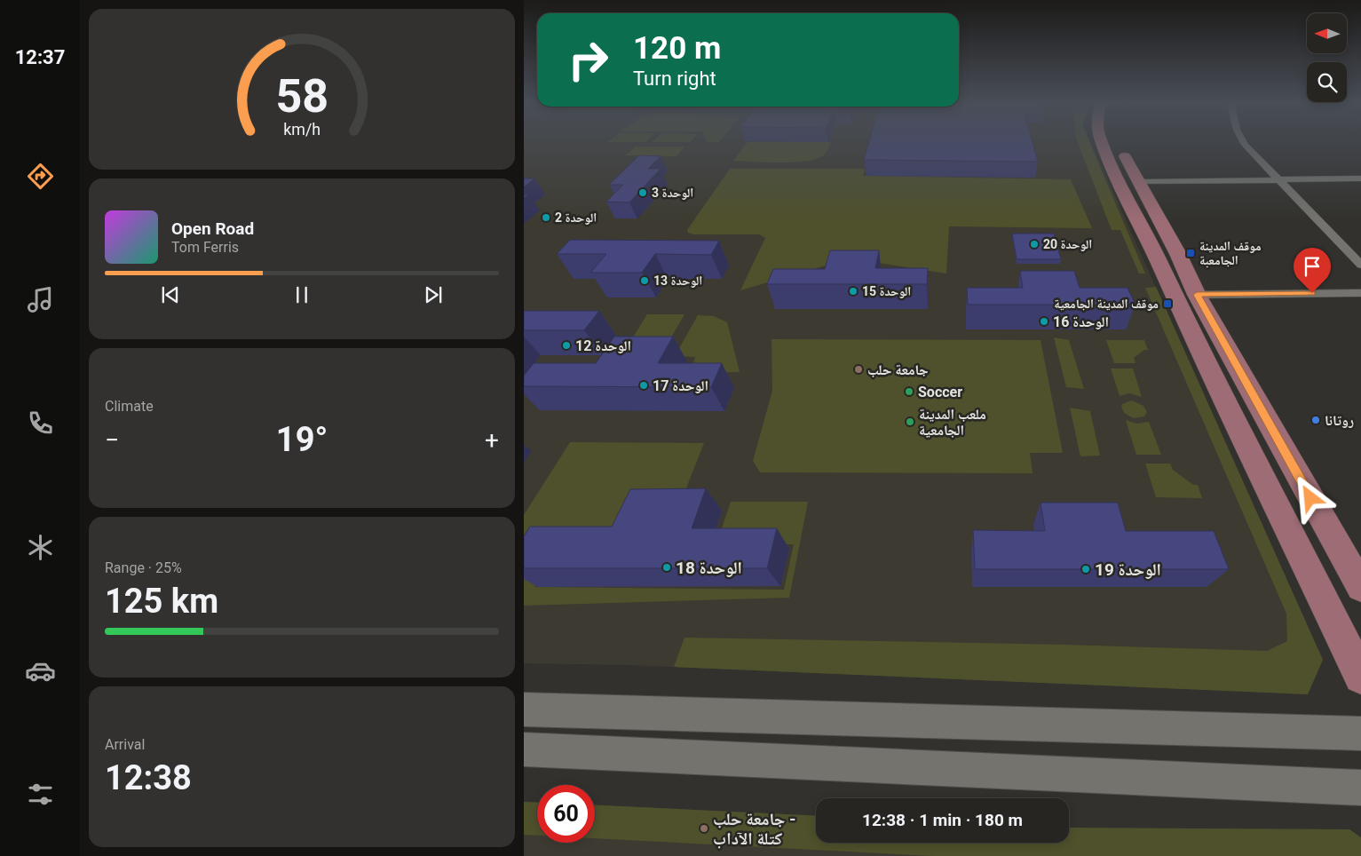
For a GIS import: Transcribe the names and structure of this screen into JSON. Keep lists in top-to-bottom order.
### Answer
{
  "places": {
    "other": [
      "الوحدة 3",
      "الوحدة 2",
      "الوحدة 20",
      "الوحدة 13",
      "الوحدة 15",
      "الوحدة 16",
      "الوحدة 12",
      "جامعة حلب",
      "الوحدة 17",
      "Soccer",
      "روتانا",
      "ملعب المدينة الجامعية",
      "الوحدة 18",
      "الوحدة 19",
      "جامعة حلب - كتلة الآداب"
    ],
    "transit": ["موقف المدينة الجامعبة", "موقف المدينة الجامعية"]
  },
  "north": "left",
  "page": {
    "tabs": "12:37",
    "turn": ["120 m", "Turn right"],
    "song": ["Open Road", "Tom Ferris"],
    "tile": [
      "Climate",
      ["Range · 25%", "125 km"],
      ["Arrival", "12:38"]
    ],
    "heat": ["−", "19°", "+"],
    "limit": "60",
    "trip": "12:38 · 1 min · 180 m",
    "gauge": ["58", "km/h"]
  }
}
